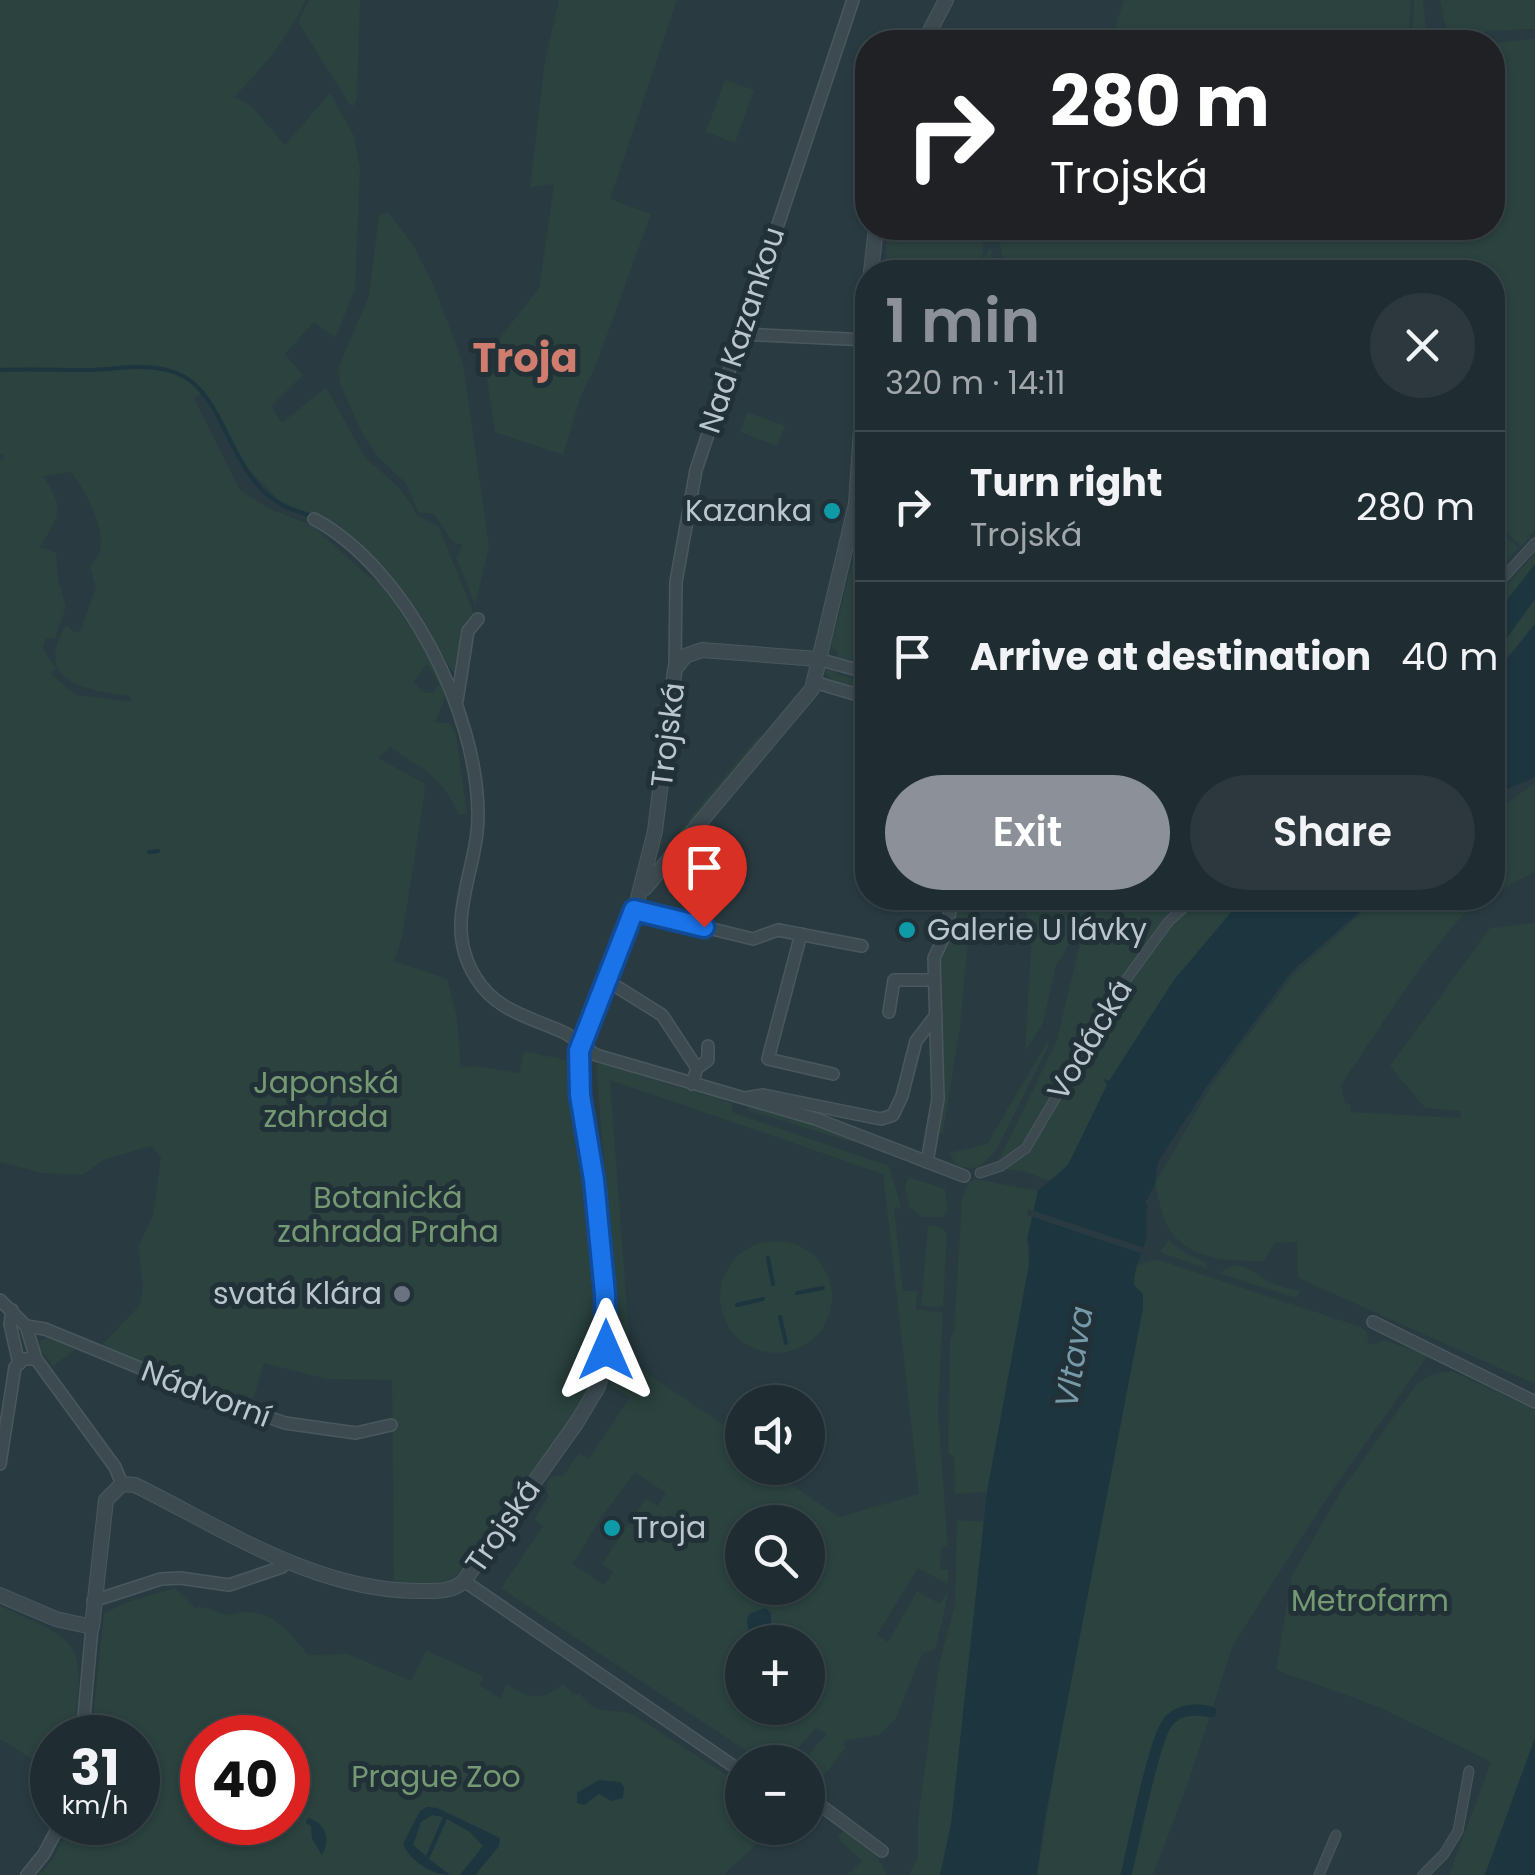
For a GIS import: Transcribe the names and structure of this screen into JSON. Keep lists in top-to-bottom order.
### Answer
{
  "streets": {
    "street": [
      "Nad Kazankou",
      "Trojská",
      "Vodácká",
      "Nádvorní"
    ]
  },
  "crossings": [
    ["Nad Kazankou", "Trojská"]
  ],
  "districts": ["Troja"],
  "water": ["Vltava"],
  "parks": [
    "Japonská zahrada",
    "Botanická zahrada Praha",
    "Metrofarm",
    "Prague Zoo"
  ],
  "places": [
    "Kazanka",
    "Galerie U lávky",
    "svatá Klára",
    "Troja"
  ],
  "page": {
    "turn": ["280 m", "Trojská"],
    "heading": ["1 min", "320 m · 14:11"],
    "list": [
      {
        "name": "Turn right",
        "note": "Trojská",
        "value": "280 m"
      },
      {
        "name": "Arrive at destination",
        "value": "40 m"
      }
    ],
    "buttons": ["Exit", "Share"],
    "map_buttons": ["+", "−"],
    "speed": "31 km/h",
    "limit": "40"
  }
}
